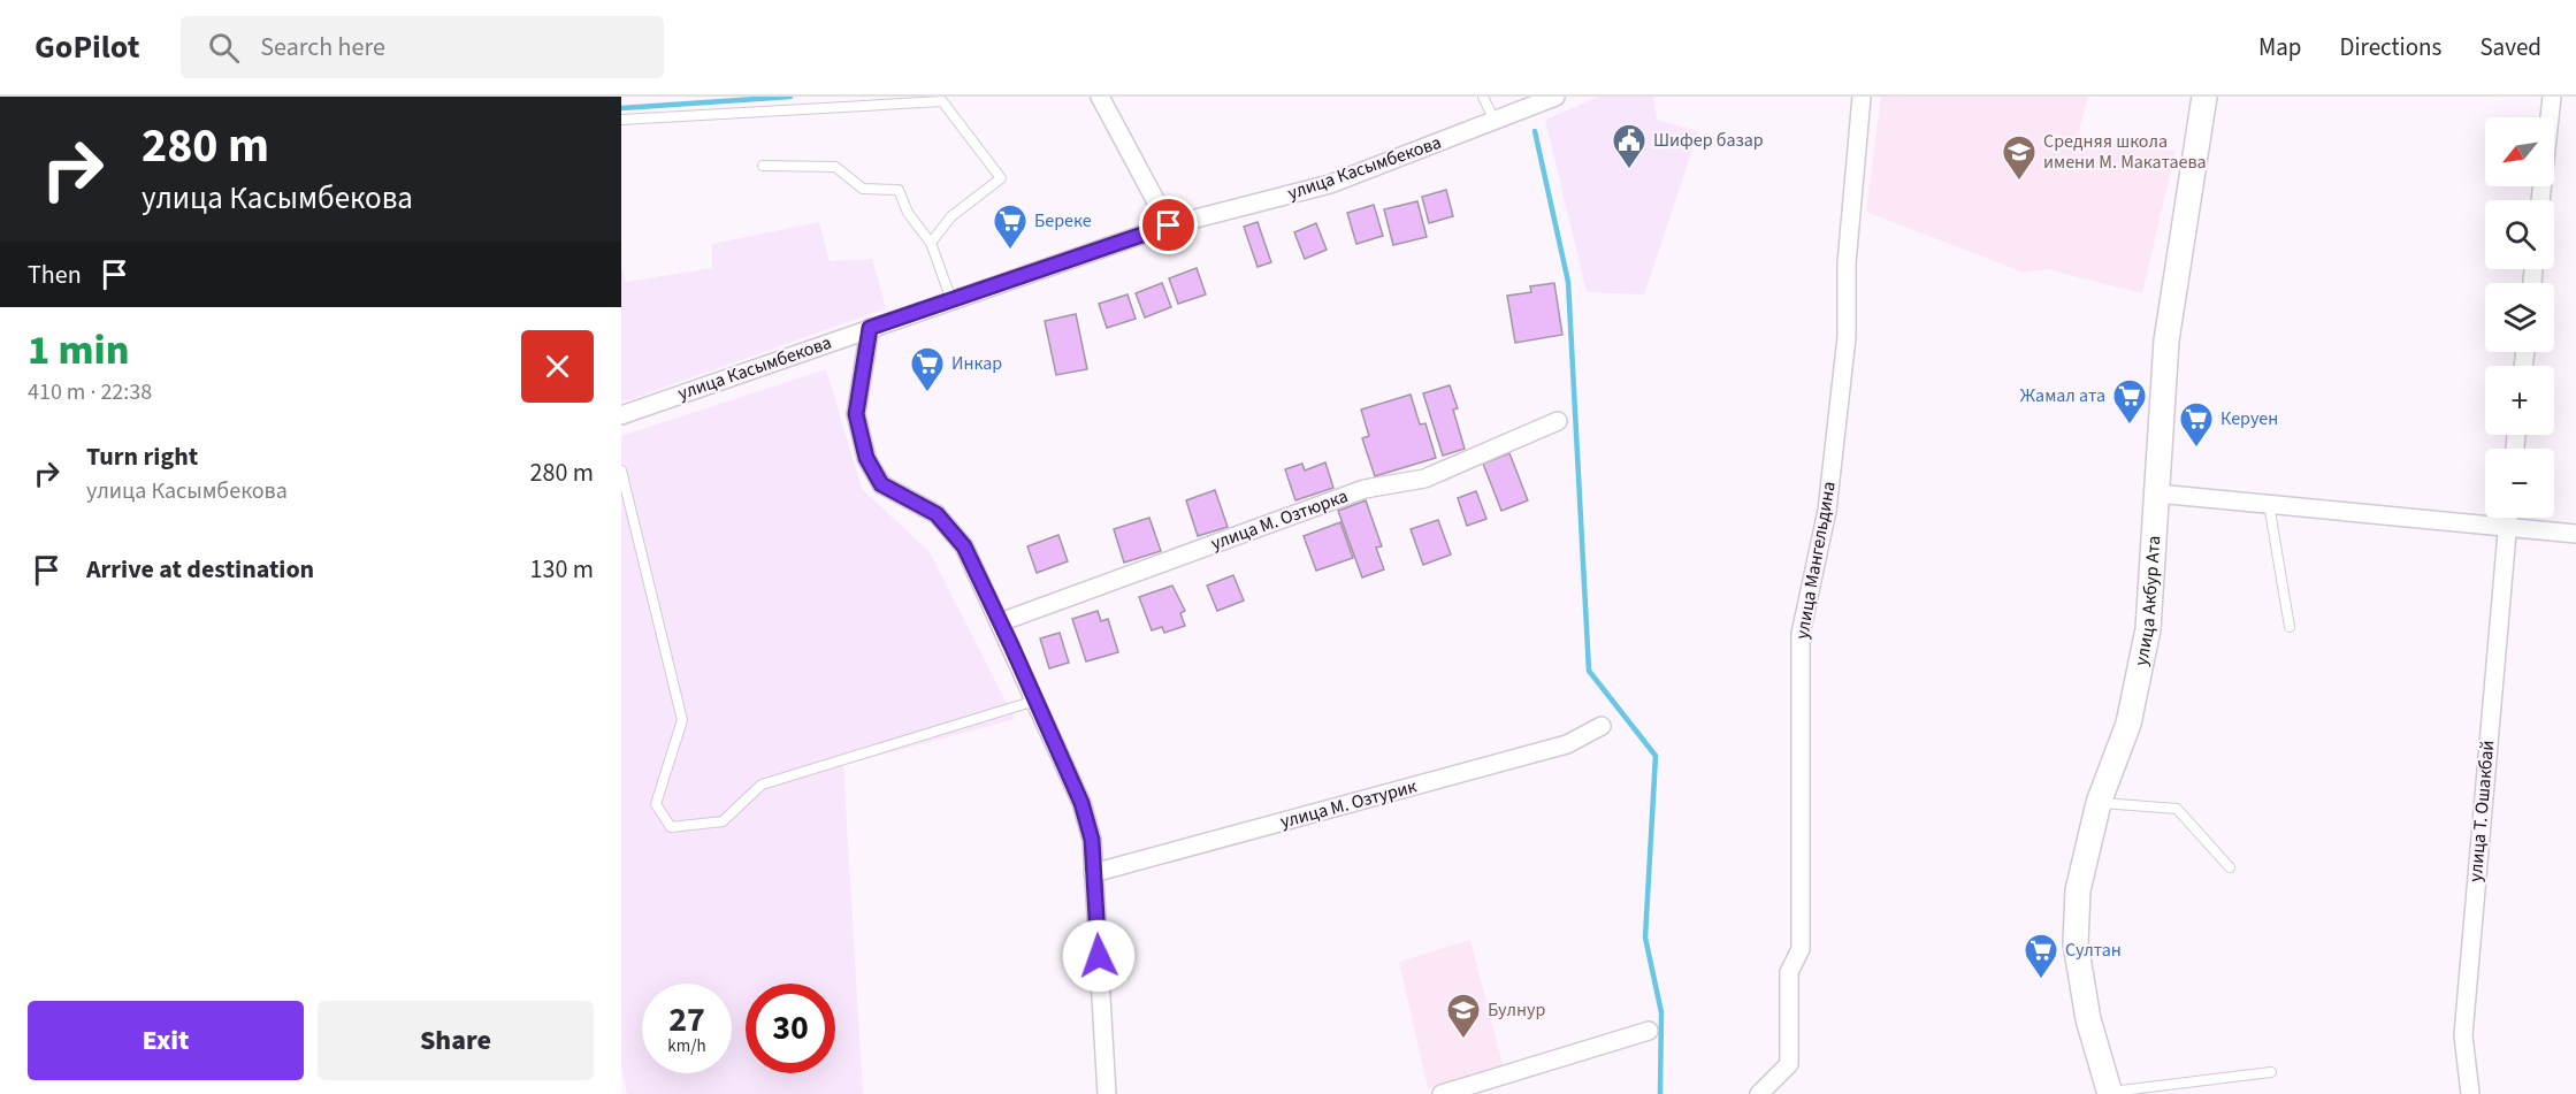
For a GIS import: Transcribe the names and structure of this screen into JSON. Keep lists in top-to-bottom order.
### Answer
{
  "streets": {
    "main road": ["улица Акбур Ата"],
    "street": [
      "улица Касымбекова",
      "улица М. Озтюрка",
      "улица Мангельдина",
      "улица М. Озтурик",
      "улица Т. Ошакбай"
    ]
  },
  "places": {
    "public building": ["Шифер базар"],
    "school or university": ["Средняя школа имени М. Макатаева", "Булнур"],
    "supermarket": [
      "Береке",
      "Инкар",
      "Жамал ата",
      "Керуен",
      "Султан"
    ]
  },
  "north": "bottom left",
  "page": {
    "header": "GoPilot",
    "search": "Search here",
    "nav": ["Map", "Directions", "Saved"],
    "turn": ["280 m", "улица Касымбекова"],
    "map_buttons": ["+", "−"],
    "then": "Then",
    "heading": ["1 min", "410 m · 22:38"],
    "list": [
      {
        "name": "Turn right",
        "note": "улица Касымбекова",
        "value": "280 m"
      },
      {
        "name": "Arrive at destination",
        "value": "130 m"
      }
    ],
    "speed": "27 km/h",
    "limit": "30",
    "buttons": ["Exit", "Share"]
  }
}
